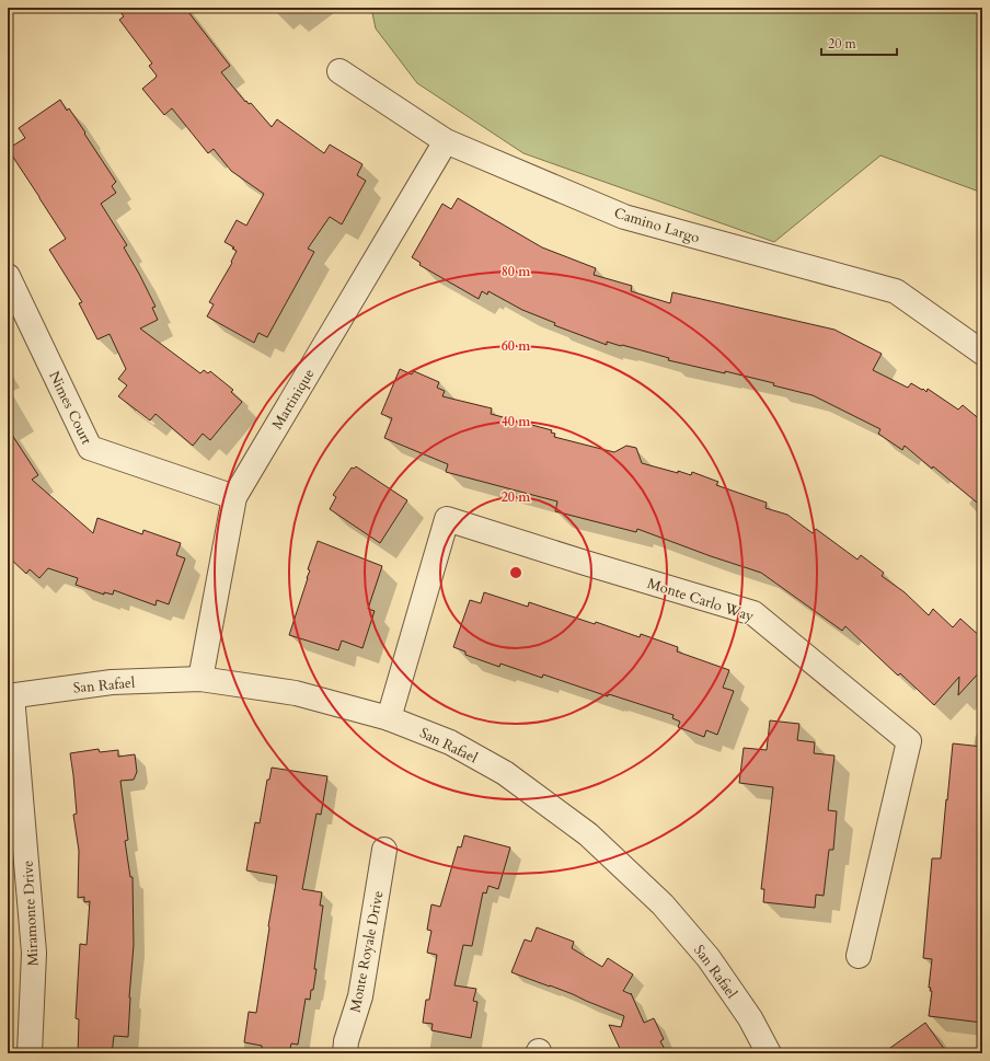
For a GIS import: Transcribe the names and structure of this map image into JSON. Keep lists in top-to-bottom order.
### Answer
{
  "streets": {
    "street": [
      "Camino Largo",
      "Martinique",
      "Nimes Court",
      "Monte Carlo Way",
      "San Rafael",
      "Miramonte Drive",
      "Monte Royale Drive"
    ]
  },
  "crossings": [
    ["Camino Largo", "Martinique"],
    ["Martinique", "Nimes Court"],
    ["Martinique", "San Rafael"],
    ["Monte Carlo Way", "San Rafael"],
    ["San Rafael", "Miramonte Drive"]
  ],
  "scale_bar": "20 m",
  "rings": [
    "80 m",
    "60 m",
    "40 m",
    "20 m"
  ]
}
